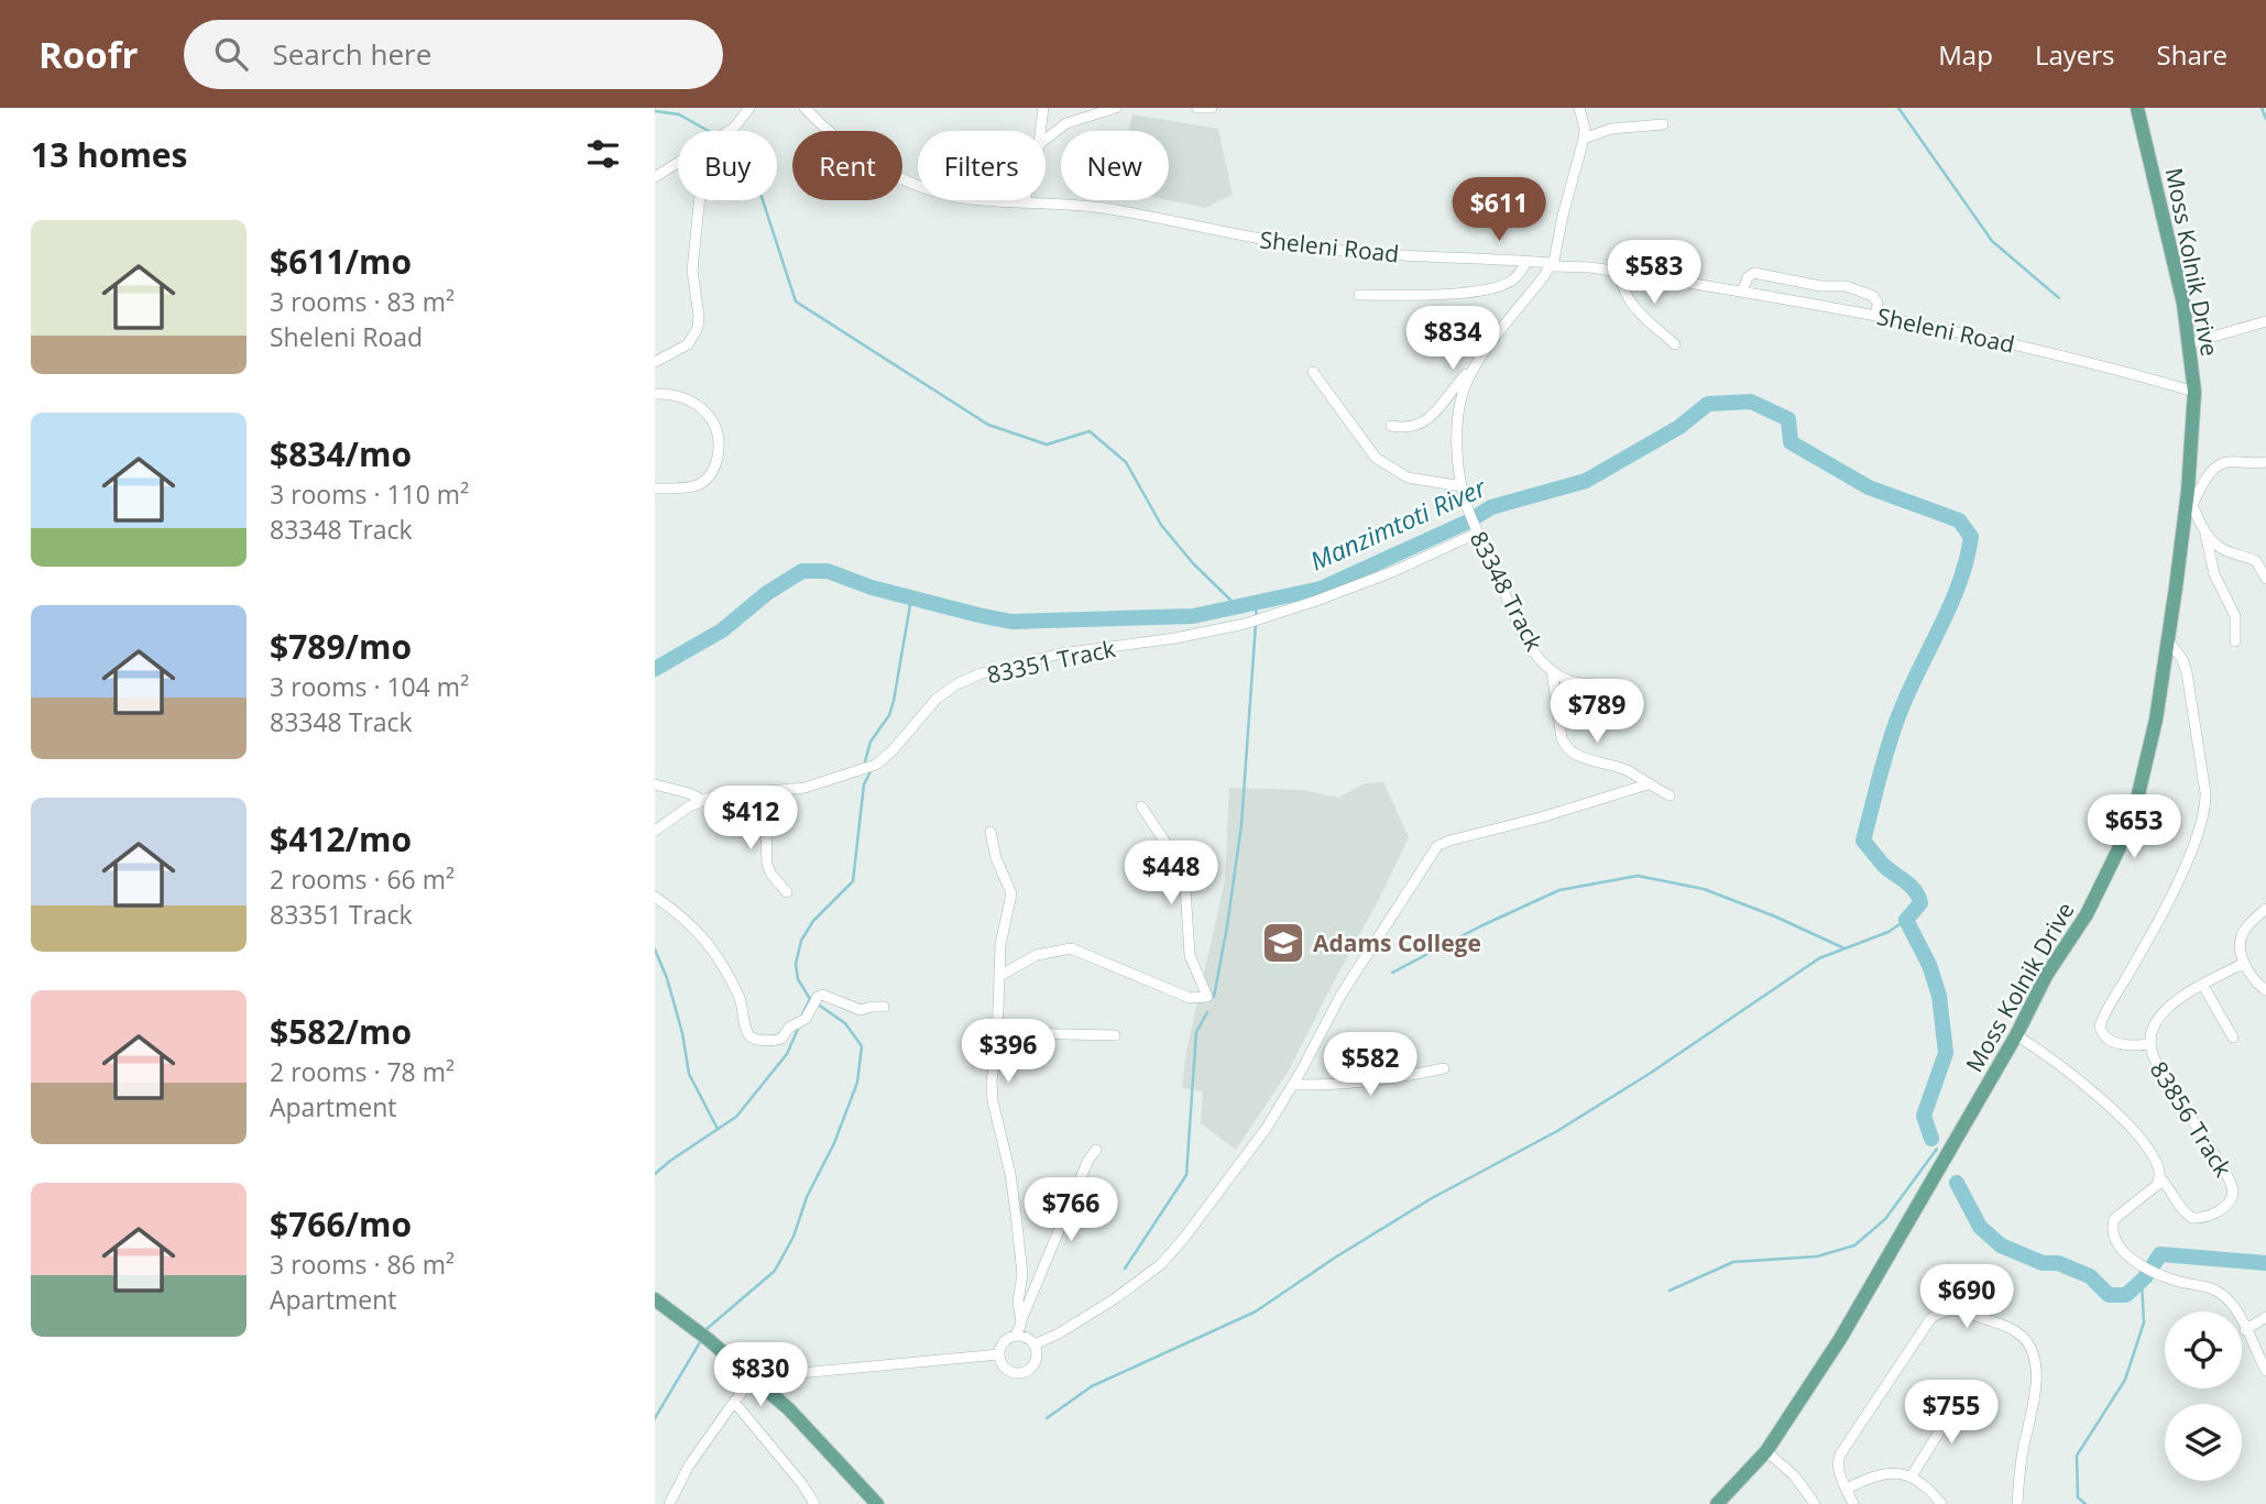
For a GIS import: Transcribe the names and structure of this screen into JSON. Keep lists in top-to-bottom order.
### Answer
{
  "streets": {
    "main road": ["Moss Kolnik Drive"],
    "street": [
      "Sheleni Road",
      "83348 Track",
      "83351 Track",
      "83856 Track"
    ]
  },
  "crossings": [
    ["Sheleni Road", "Moss Kolnik Drive"],
    ["Sheleni Road", "83348 Track"],
    ["83348 Track", "83351 Track"]
  ],
  "water": ["Manzimtoti River"],
  "places": {
    "school or university": ["Adams College"]
  },
  "page": {
    "header": "Roofr",
    "search": "Search here",
    "nav": ["Map", "Layers", "Share"],
    "heading": "13 homes",
    "chip": [
      "Buy",
      "Rent",
      "Filters",
      "New"
    ],
    "price": [
      "$611",
      "$583",
      "$834",
      "$789",
      "$412",
      "$653",
      "$448",
      "$396",
      "$582",
      "$766",
      "$690",
      "$830",
      "$755"
    ],
    "list": [
      {
        "name": "$611/mo",
        "note": "3 rooms · 83 m² · Sheleni Road"
      },
      {
        "name": "$834/mo",
        "note": "3 rooms · 110 m² · 83348 Track"
      },
      {
        "name": "$789/mo",
        "note": "3 rooms · 104 m² · 83348 Track"
      },
      {
        "name": "$412/mo",
        "note": "2 rooms · 66 m² · 83351 Track"
      },
      {
        "name": "$582/mo",
        "note": "2 rooms · 78 m² · Apartment"
      },
      {
        "name": "$766/mo",
        "note": "3 rooms · 86 m² · Apartment"
      }
    ]
  }
}
